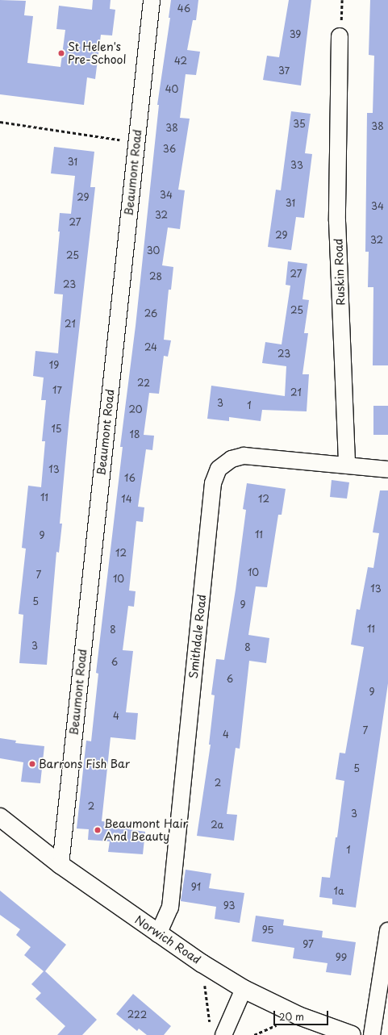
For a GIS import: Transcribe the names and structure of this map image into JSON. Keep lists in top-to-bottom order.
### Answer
{
  "streets": {
    "street": [
      "Beaumont Road",
      "Ruskin Road",
      "Smithdale Road",
      "Norwich Road"
    ]
  },
  "crossings": [
    ["Beaumont Road", "Norwich Road"],
    ["Ruskin Road", "Smithdale Road"],
    ["Smithdale Road", "Norwich Road"]
  ],
  "places": ["St Helen's Pre-School", "Barrons Fish Bar", "Beaumont Hair And Beauty"],
  "house_numbers": [
    "46",
    "39",
    "42",
    "37",
    "40",
    "35",
    "38",
    "38",
    "36",
    "31",
    "33",
    "34",
    "29",
    "31",
    "34",
    "32",
    "27",
    "29",
    "32",
    "30",
    "25",
    "27",
    "28",
    "23",
    "25",
    "26",
    "21",
    "24",
    "23",
    "19",
    "22",
    "17",
    "21",
    "3",
    "1",
    "20",
    "15",
    "18",
    "13",
    "16",
    "11",
    "14",
    "12",
    "11",
    "9",
    "12",
    "10",
    "7",
    "10",
    "13",
    "5",
    "9",
    "11",
    "8",
    "3",
    "8",
    "6",
    "6",
    "9",
    "4",
    "7",
    "4",
    "5",
    "2",
    "2",
    "3",
    "2a",
    "1",
    "91",
    "1a",
    "93",
    "95",
    "97",
    "99",
    "222"
  ],
  "scale_bar": "20 m"
}
